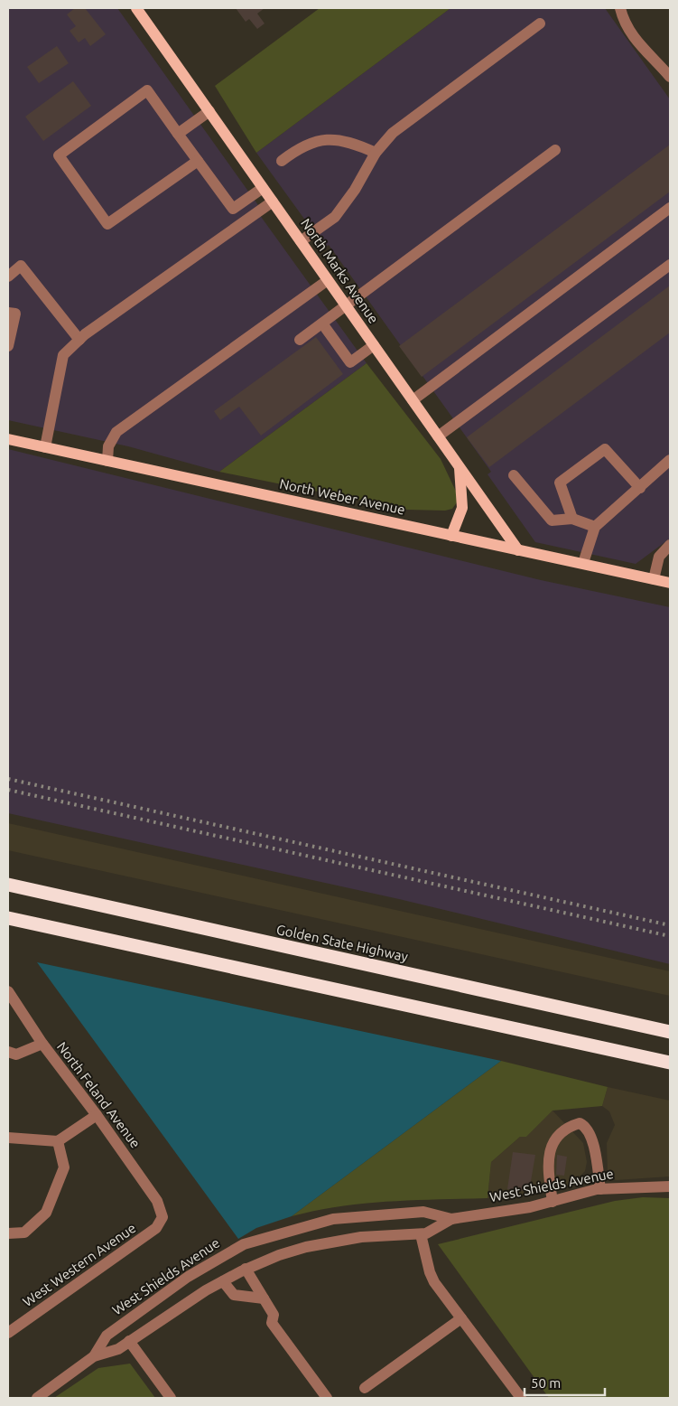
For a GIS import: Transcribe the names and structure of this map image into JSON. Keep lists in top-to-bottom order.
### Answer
{
  "streets": {
    "highway": ["Golden State Highway"],
    "main road": ["North Marks Avenue", "North Weber Avenue"],
    "street": ["North Feland Avenue", "West Shields Avenue", "West Western Avenue"]
  },
  "crossings": [
    ["North Marks Avenue", "North Weber Avenue"],
    ["North Feland Avenue", "West Western Avenue"]
  ],
  "scale_bar": "50 m"
}
